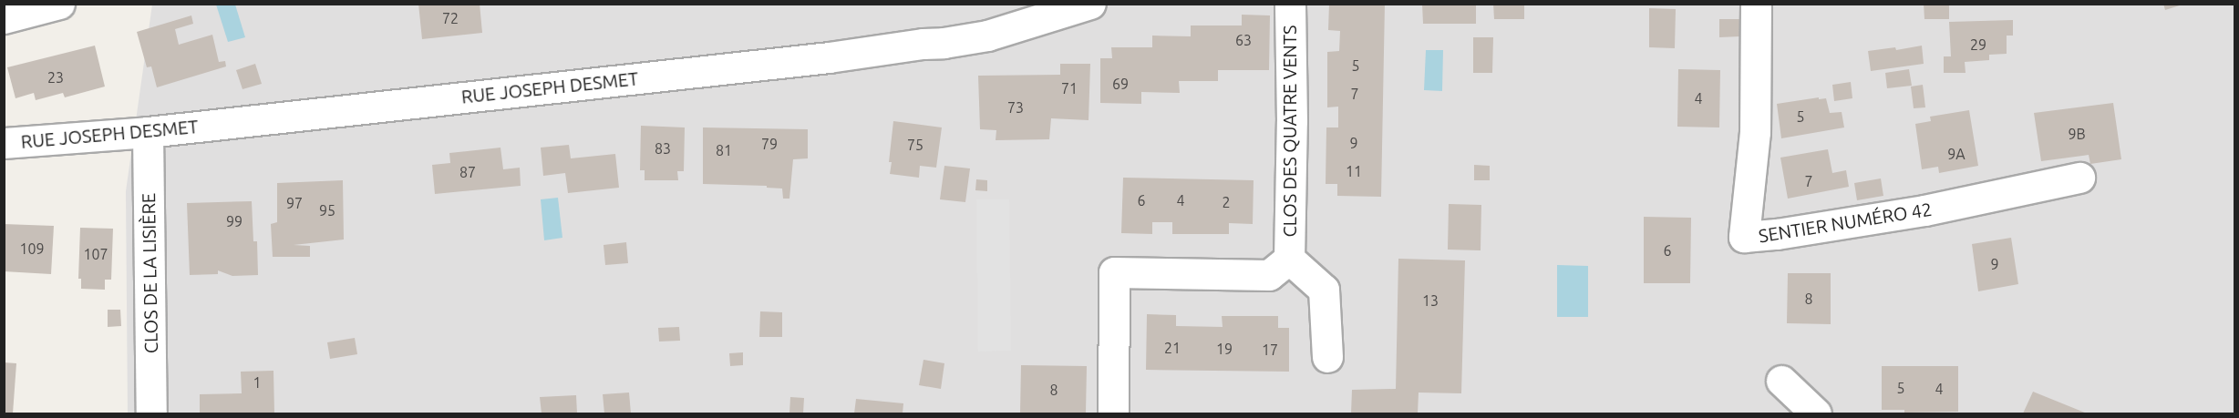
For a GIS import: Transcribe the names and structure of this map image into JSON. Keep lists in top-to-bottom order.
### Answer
{
  "streets": {
    "street": [
      "RUE JOSEPH DESMET",
      "CLOS DES QUATRE VENTS",
      "SENTIER NUMÉRO 42",
      "CLOS DE LA LISIÈRE"
    ]
  },
  "crossings": [
    ["RUE JOSEPH DESMET", "CLOS DE LA LISIÈRE"]
  ],
  "house_numbers": [
    "72",
    "63",
    "29",
    "5",
    "23",
    "69",
    "71",
    "7",
    "4",
    "73",
    "5",
    "9B",
    "9",
    "79",
    "75",
    "83",
    "81",
    "9A",
    "11",
    "87",
    "7",
    "6",
    "4",
    "2",
    "97",
    "95",
    "99",
    "109",
    "6",
    "107",
    "9",
    "8",
    "13",
    "21",
    "19",
    "17",
    "1",
    "5",
    "4",
    "8"
  ]
}
